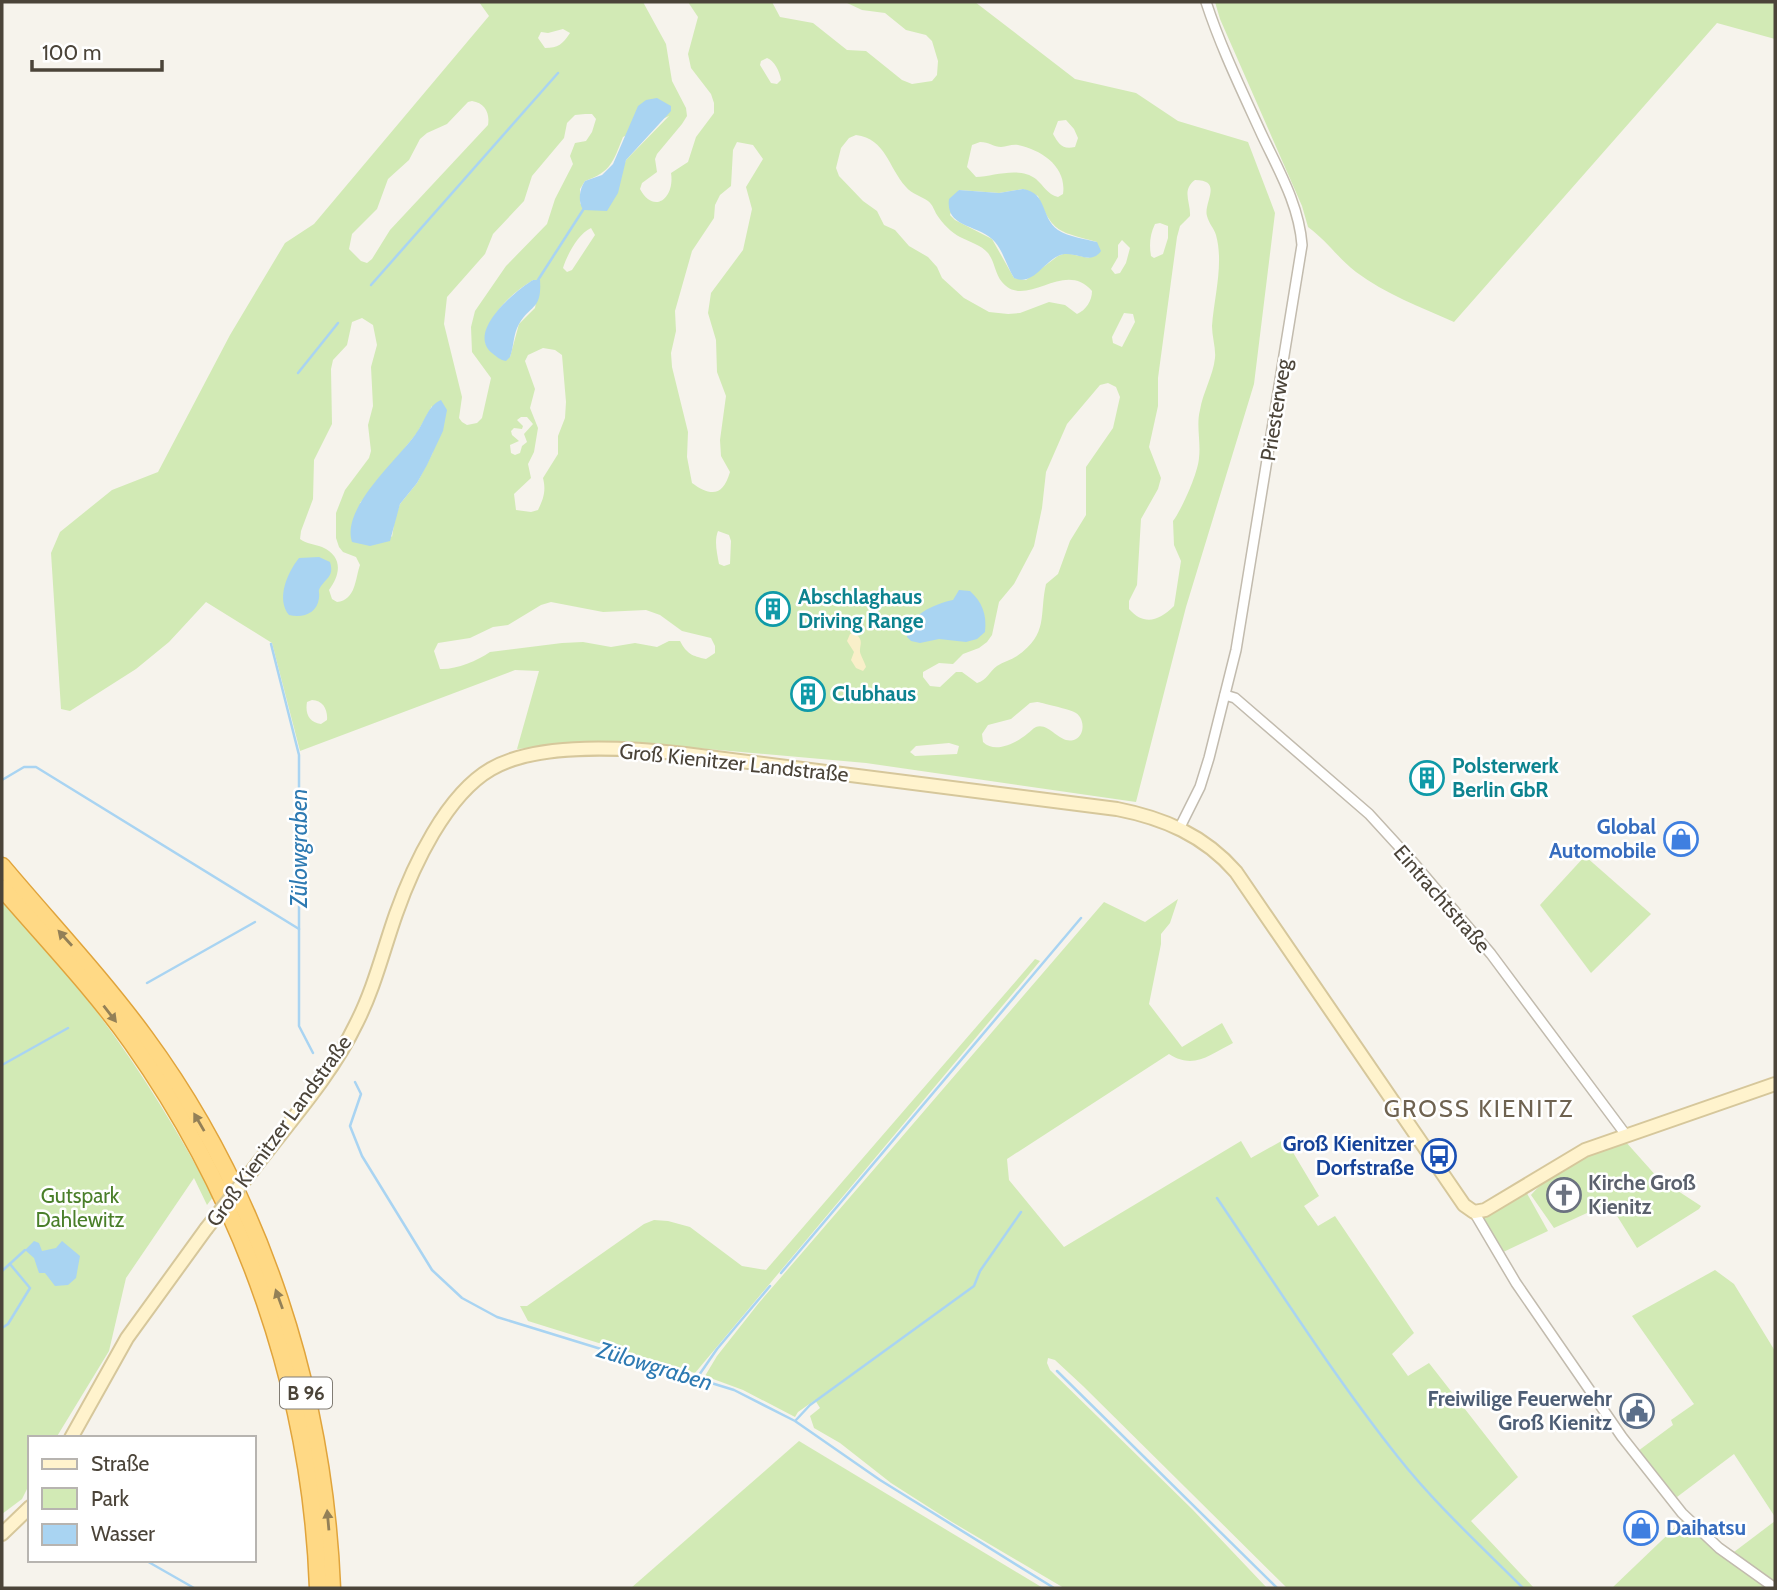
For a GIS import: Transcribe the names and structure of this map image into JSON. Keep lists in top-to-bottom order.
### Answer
{
  "streets": {
    "highway": ["B 96"],
    "main road": ["Groß Kienitzer Landstraße"],
    "street": ["Priesterweg", "Eintrachtstraße"]
  },
  "crossings": [
    ["Priesterweg", "Groß Kienitzer Landstraße"],
    ["Priesterweg", "Eintrachtstraße"]
  ],
  "districts": ["GROSS KIENITZ"],
  "water": ["Zülowgraben"],
  "parks": ["Gutspark Dahlewitz"],
  "places": {
    "building": ["Abschlaghaus Driving Range", "Clubhaus", "Polsterwerk Berlin GbR"],
    "shop": ["Global Automobile", "Daihatsu"],
    "bus stop": ["Groß Kienitzer Dorfstraße"],
    "church": ["Kirche Groß Kienitz"],
    "public building": ["Freiwilige Feuerwehr Groß Kienitz"]
  },
  "legend": ["Straße", "Park", "Wasser"],
  "scale_bar": "100 m"
}
